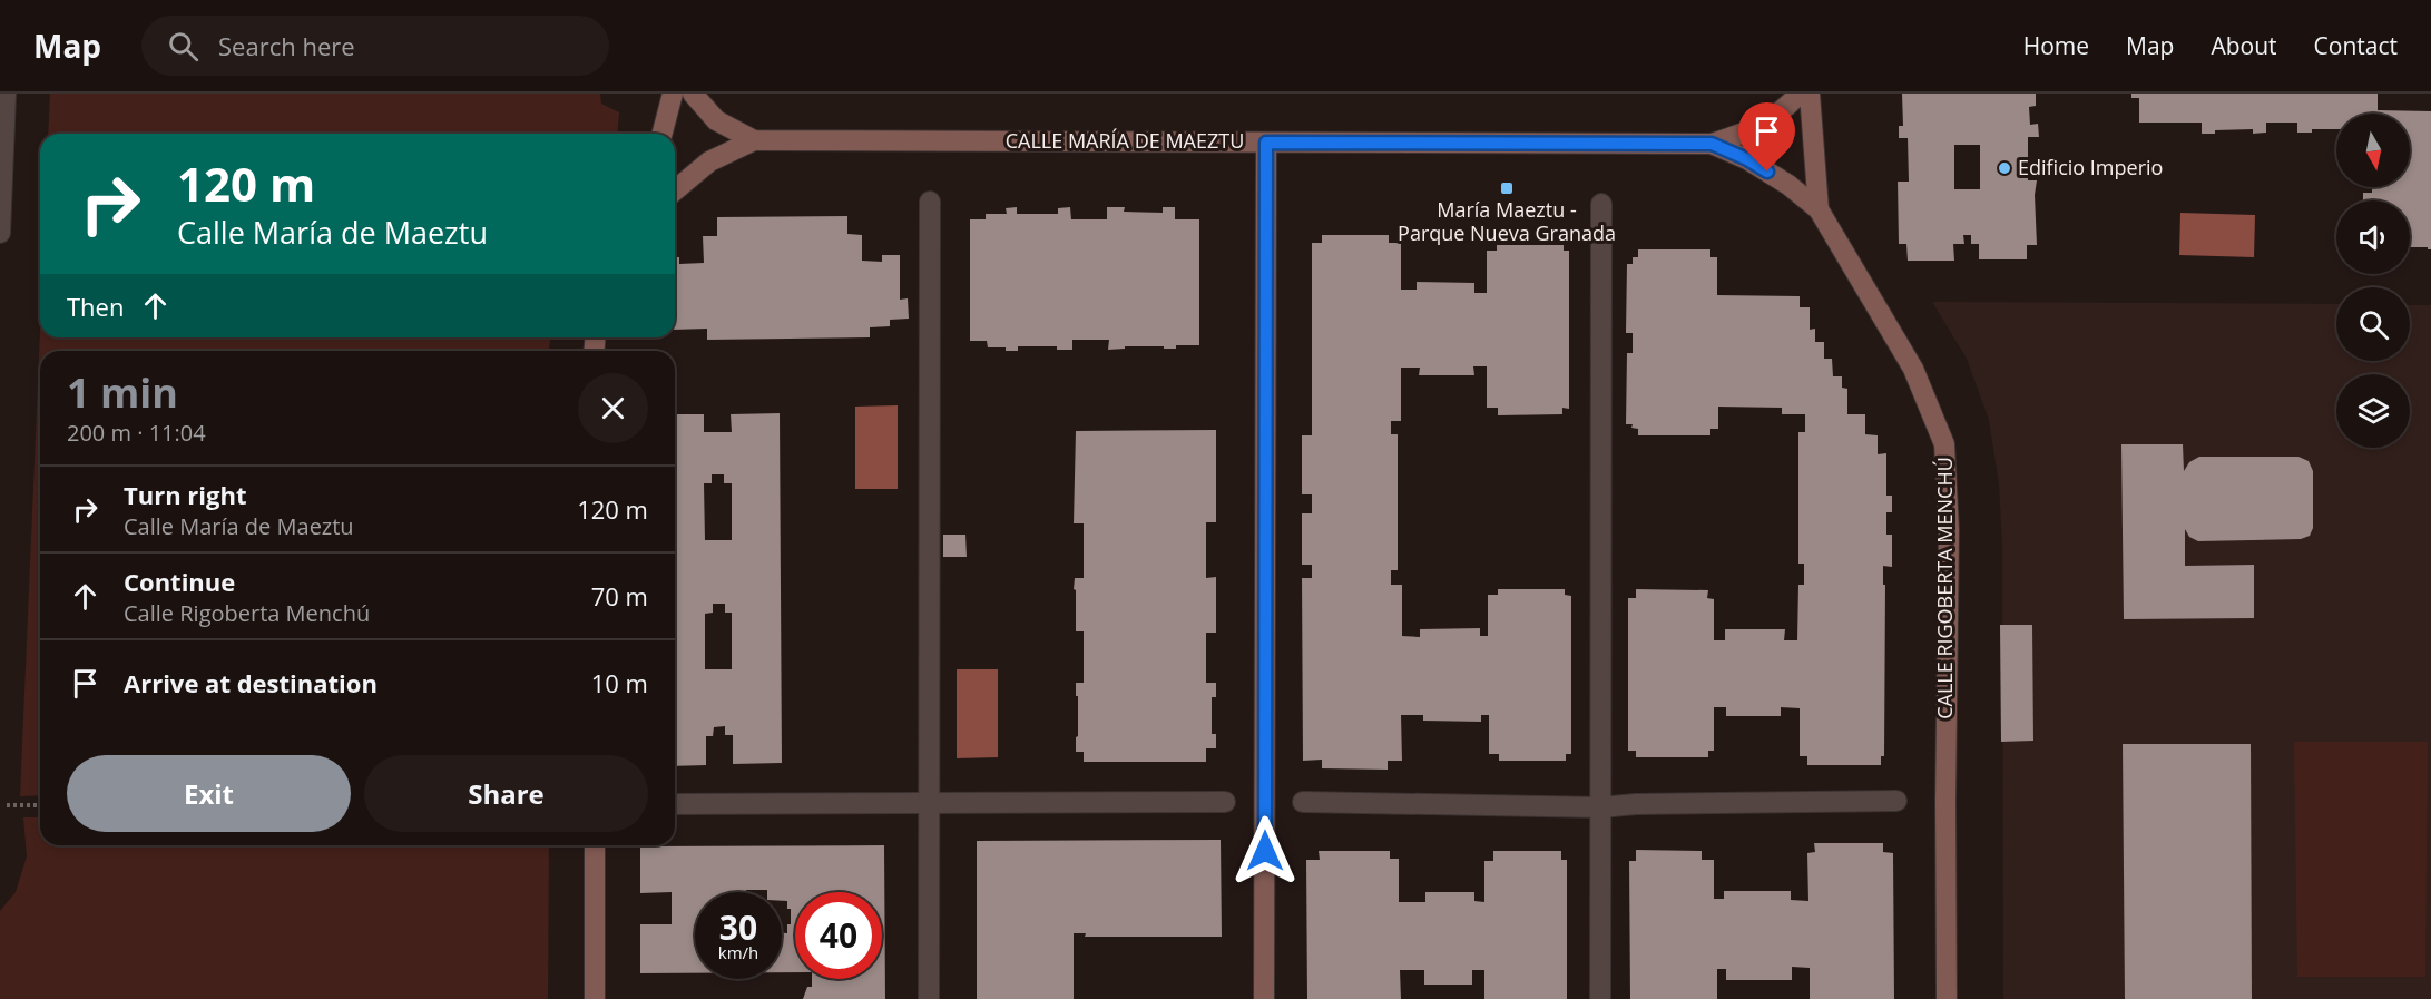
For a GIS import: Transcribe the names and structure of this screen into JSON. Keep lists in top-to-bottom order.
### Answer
{
  "streets": {
    "street": ["CALLE MARÍA DE MAEZTU", "CALLE RIGOBERTA MENCHÚ"]
  },
  "crossings": [
    ["CALLE MARÍA DE MAEZTU", "CALLE RIGOBERTA MENCHÚ"]
  ],
  "places": {
    "other": ["Edificio Imperio"],
    "transit": ["María Maeztu - Parque Nueva Granada"]
  },
  "north": "bottom",
  "page": {
    "header": "Map",
    "search": "Search here",
    "nav": [
      "Home",
      "Map",
      "About",
      "Contact"
    ],
    "turn": ["120 m", "Calle María de Maeztu"],
    "then": "Then",
    "heading": ["1 min", "200 m · 11:04"],
    "list": [
      {
        "name": "Turn right",
        "note": "Calle María de Maeztu",
        "value": "120 m"
      },
      {
        "name": "Continue",
        "note": "Calle Rigoberta Menchú",
        "value": "70 m"
      },
      {
        "name": "Arrive at destination",
        "value": "10 m"
      }
    ],
    "buttons": ["Exit", "Share"],
    "speed": "30 km/h",
    "limit": "40"
  }
}
